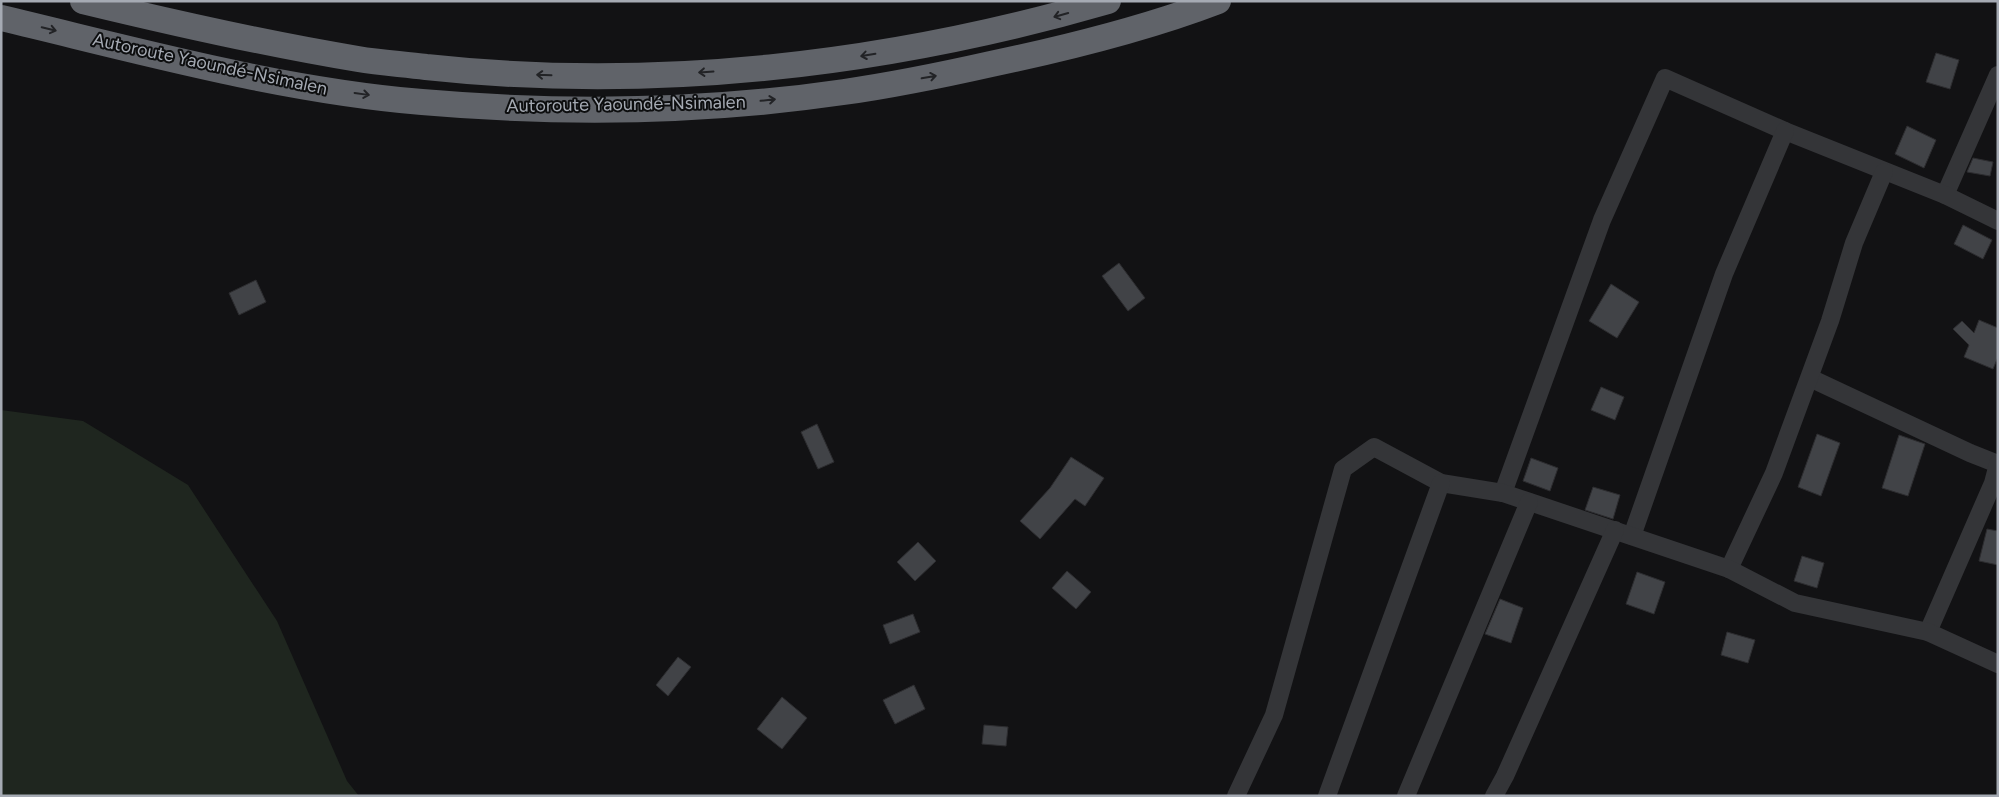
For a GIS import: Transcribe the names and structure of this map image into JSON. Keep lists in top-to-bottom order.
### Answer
{
  "streets": {
    "highway": ["Autoroute Yaoundé-Nsimalen"]
  }
}
